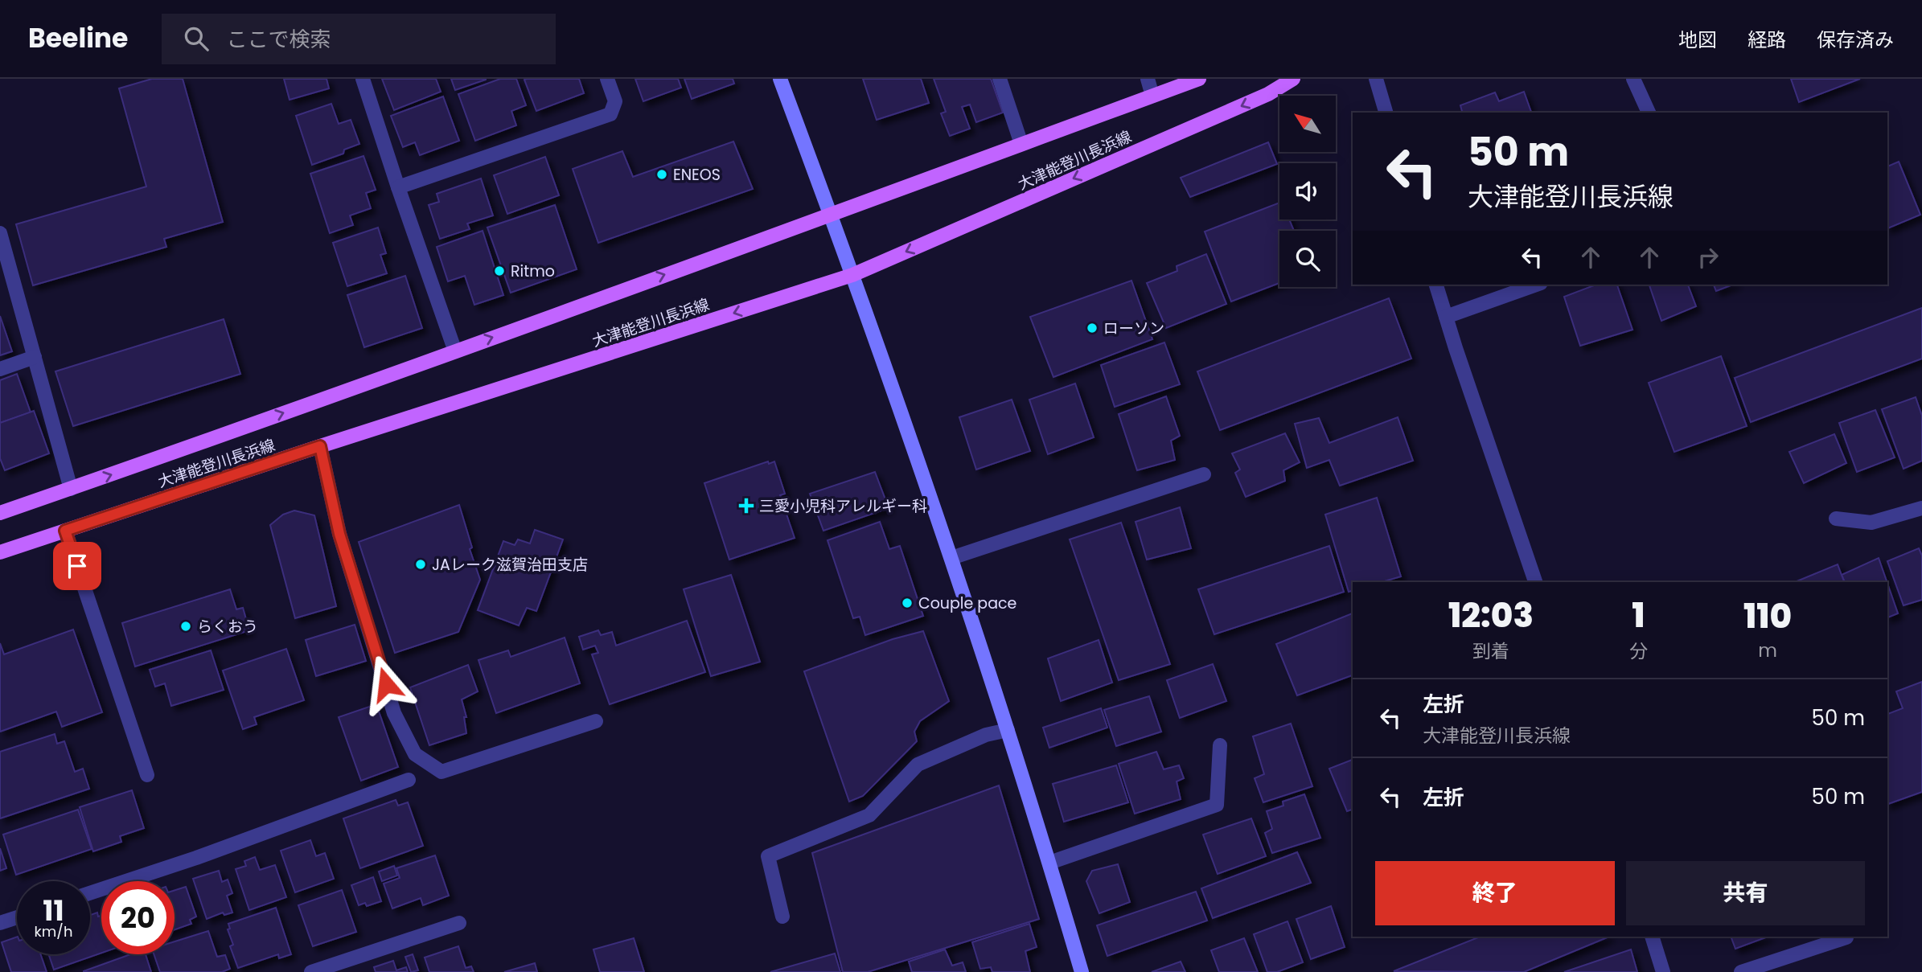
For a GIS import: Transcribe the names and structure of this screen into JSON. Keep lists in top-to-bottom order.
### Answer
{
  "streets": {
    "main road": ["大津能登川長浜線"]
  },
  "places": {
    "other": [
      "ENEOS",
      "Ritmo",
      "ローソン",
      "JAレーク滋賀治田支店",
      "Couple pace",
      "らくおう"
    ],
    "health": ["三愛小児科アレルギー科"]
  },
  "north": "top left",
  "page": {
    "header": "Beeline",
    "search": "ここで検索",
    "nav": ["地図", "経路", "保存済み"],
    "turn": ["50 m", "大津能登川長浜線"],
    "eta": [
      "12:03",
      "到着",
      "1",
      "分",
      "110",
      "m"
    ],
    "list": [
      {
        "name": "左折",
        "note": "大津能登川長浜線",
        "value": "50 m"
      },
      {
        "name": "左折",
        "value": "50 m"
      }
    ],
    "buttons": ["終了", "共有"],
    "speed": "11 km/h",
    "limit": "20"
  }
}
